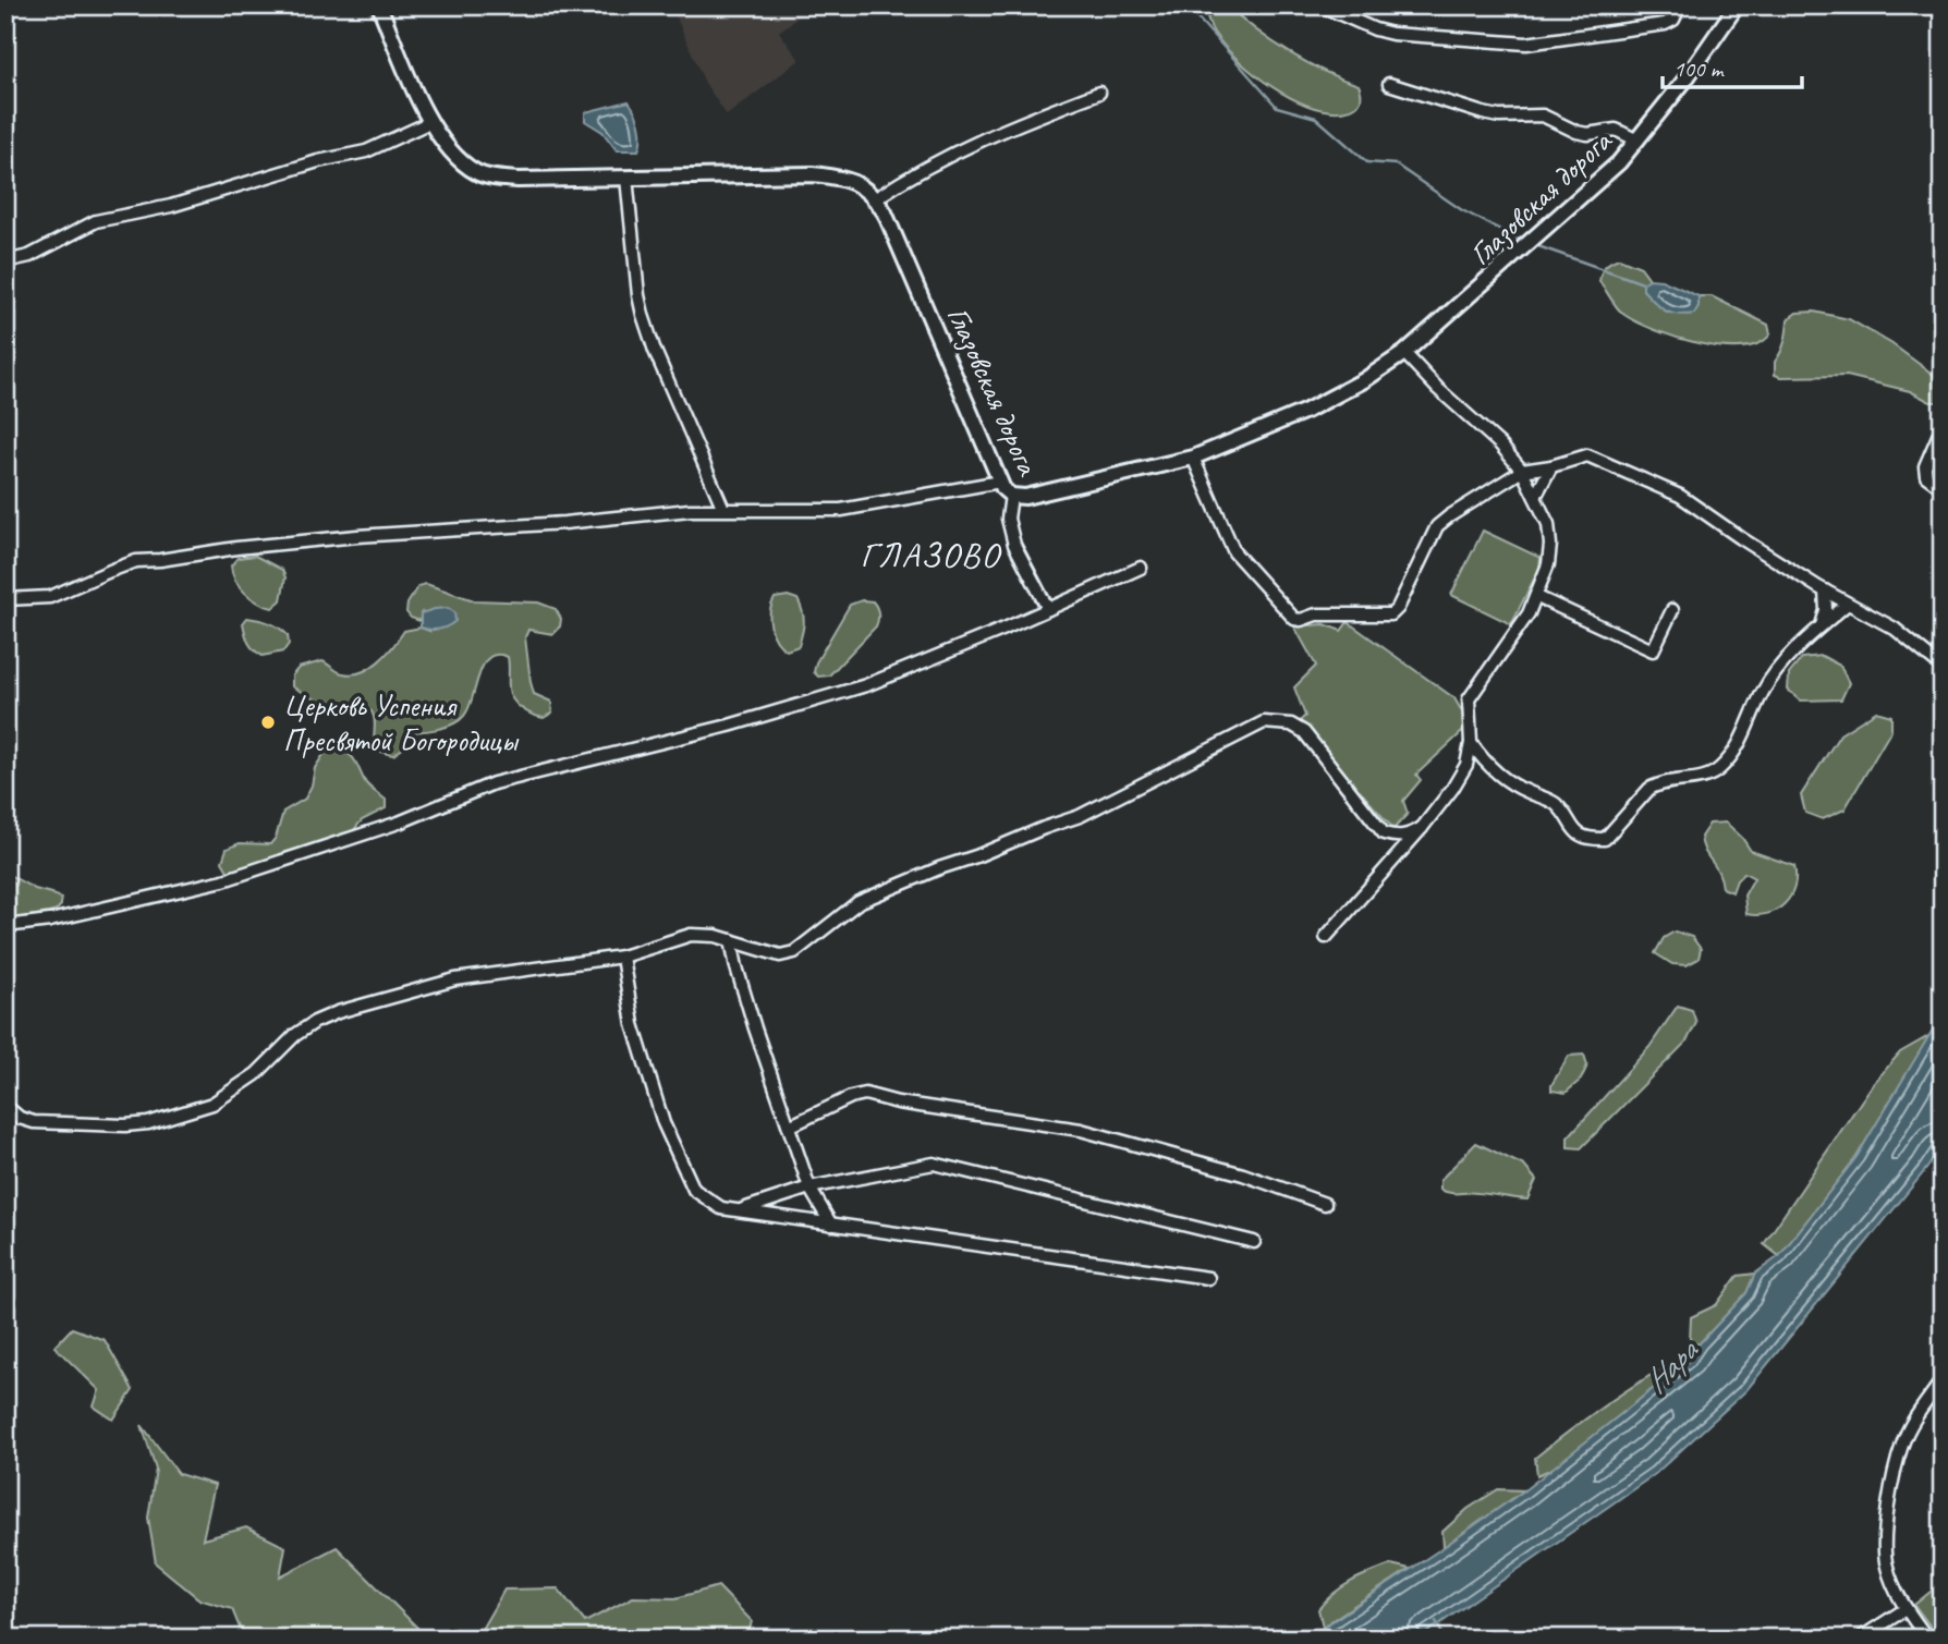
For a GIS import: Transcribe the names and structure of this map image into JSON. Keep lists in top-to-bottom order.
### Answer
{
  "streets": {
    "street": ["Глазовская дорога"]
  },
  "districts": ["ГЛАЗОВО"],
  "water": ["Нара"],
  "places": ["Церковь Успения Пресвятой Богородицы"],
  "scale_bar": "100 m"
}
